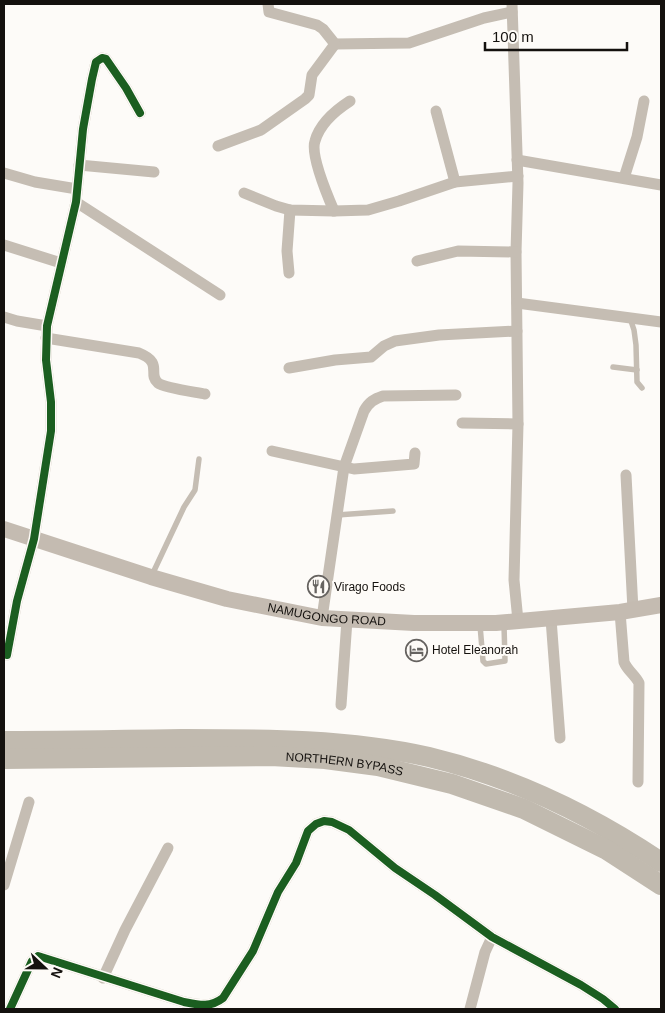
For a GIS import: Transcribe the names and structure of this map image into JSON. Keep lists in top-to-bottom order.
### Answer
{
  "streets": {
    "highway": ["NORTHERN BYPASS"],
    "main road": ["NAMUGONGO ROAD"]
  },
  "places": {
    "restaurant": ["Virago Foods"],
    "hotel": ["Hotel Eleanorah"]
  },
  "scale_bar": "100 m",
  "north": "right"
}
